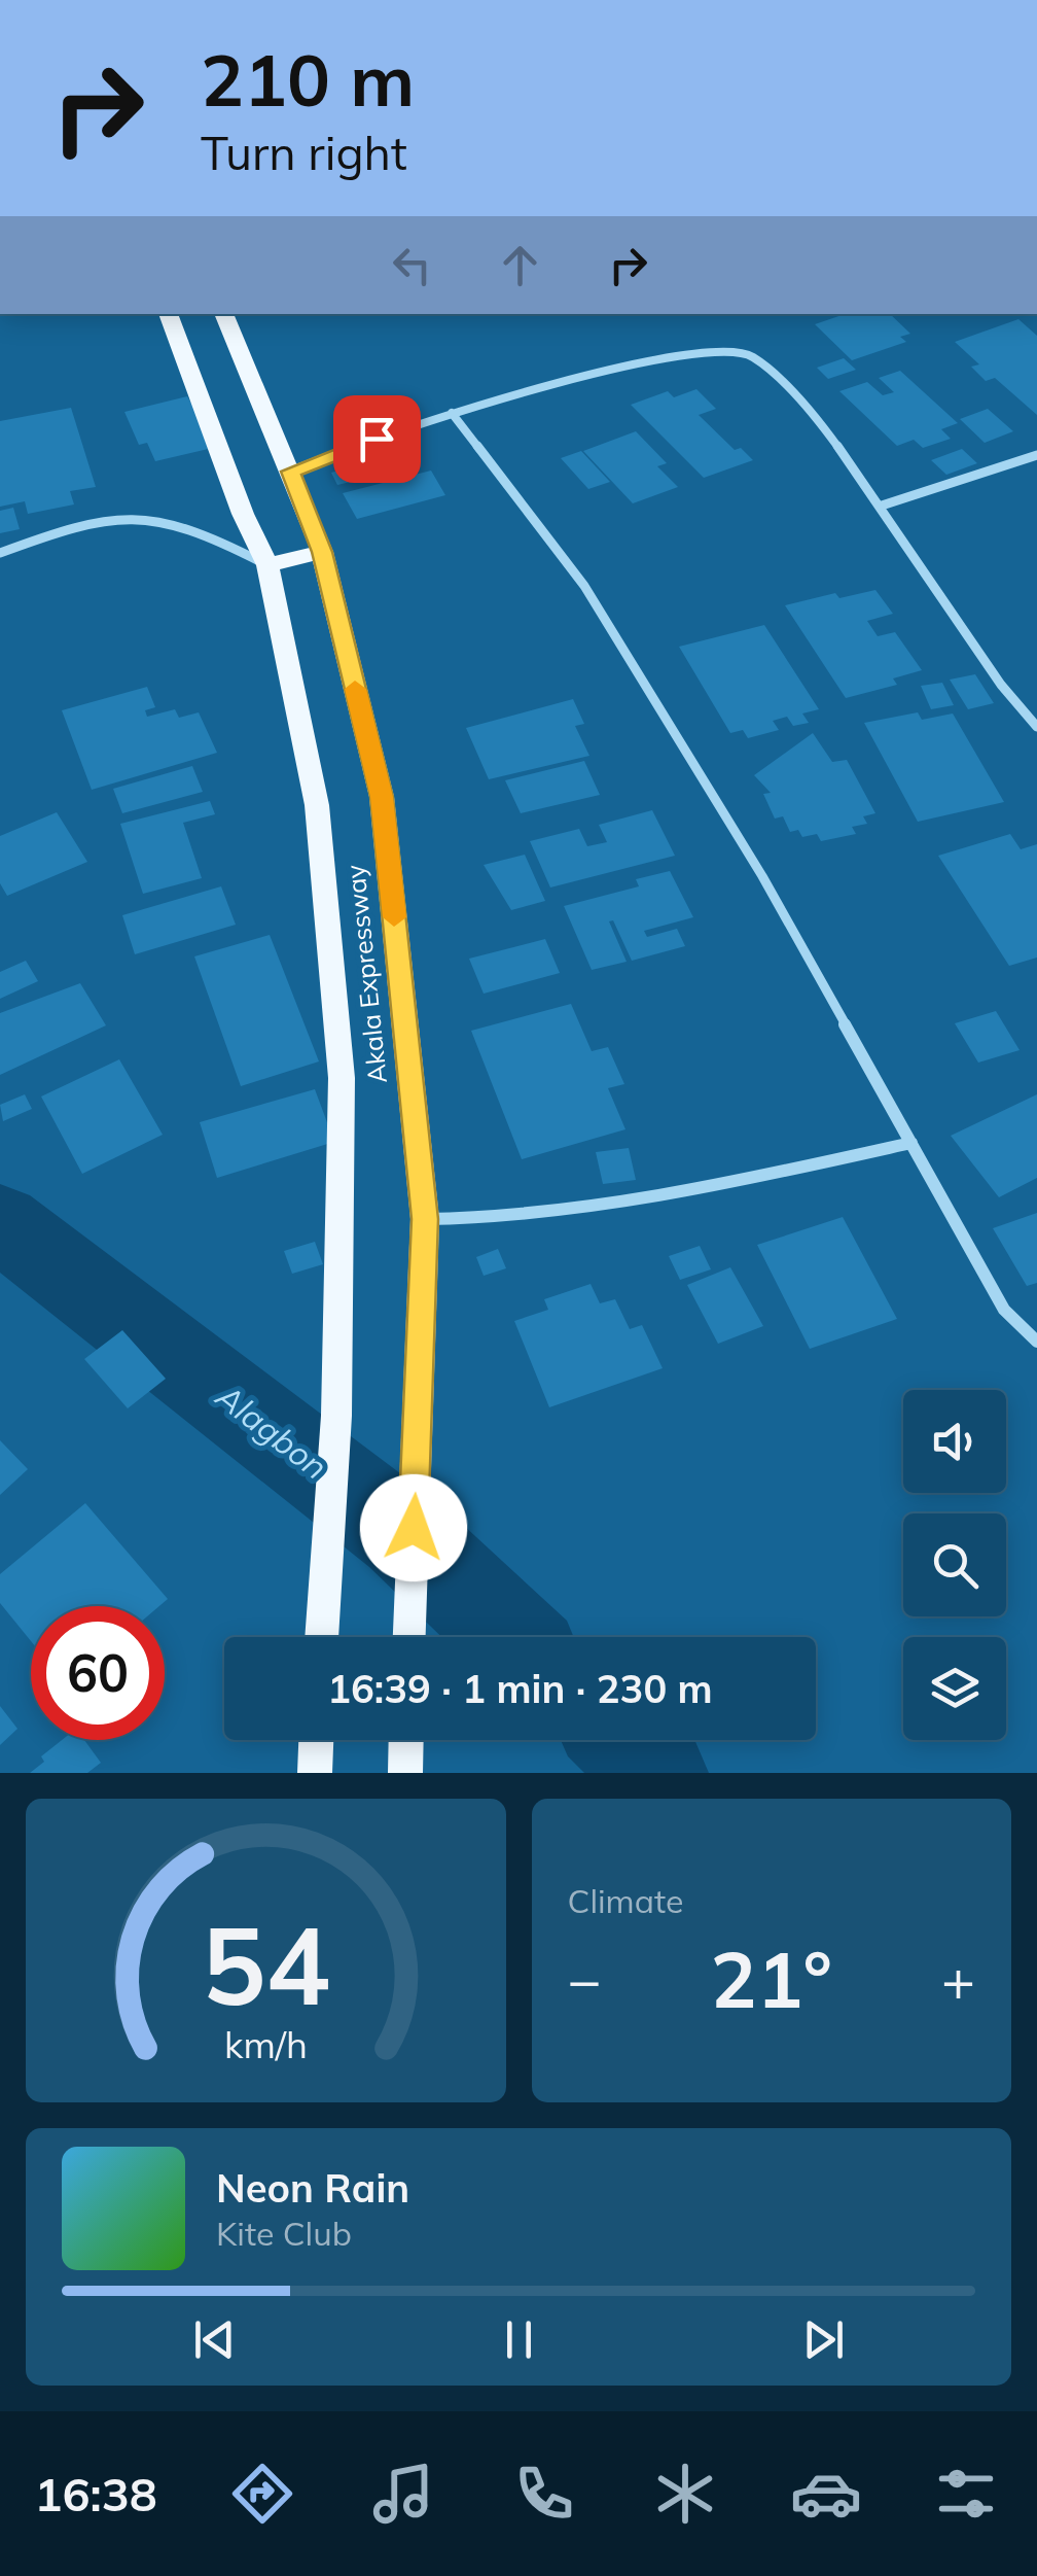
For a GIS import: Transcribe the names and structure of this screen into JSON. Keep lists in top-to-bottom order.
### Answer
{
  "streets": {
    "main road": ["Akala Expressway"]
  },
  "water": ["Alagbon"],
  "page": {
    "turn": ["210 m", "Turn right"],
    "limit": "60",
    "trip": "16:39 · 1 min · 230 m",
    "tile": "Climate",
    "heat": ["−", "21°", "+"],
    "song": ["Neon Rain", "Kite Club"],
    "tabs": "16:38",
    "gauge": ["54", "km/h"]
  }
}
